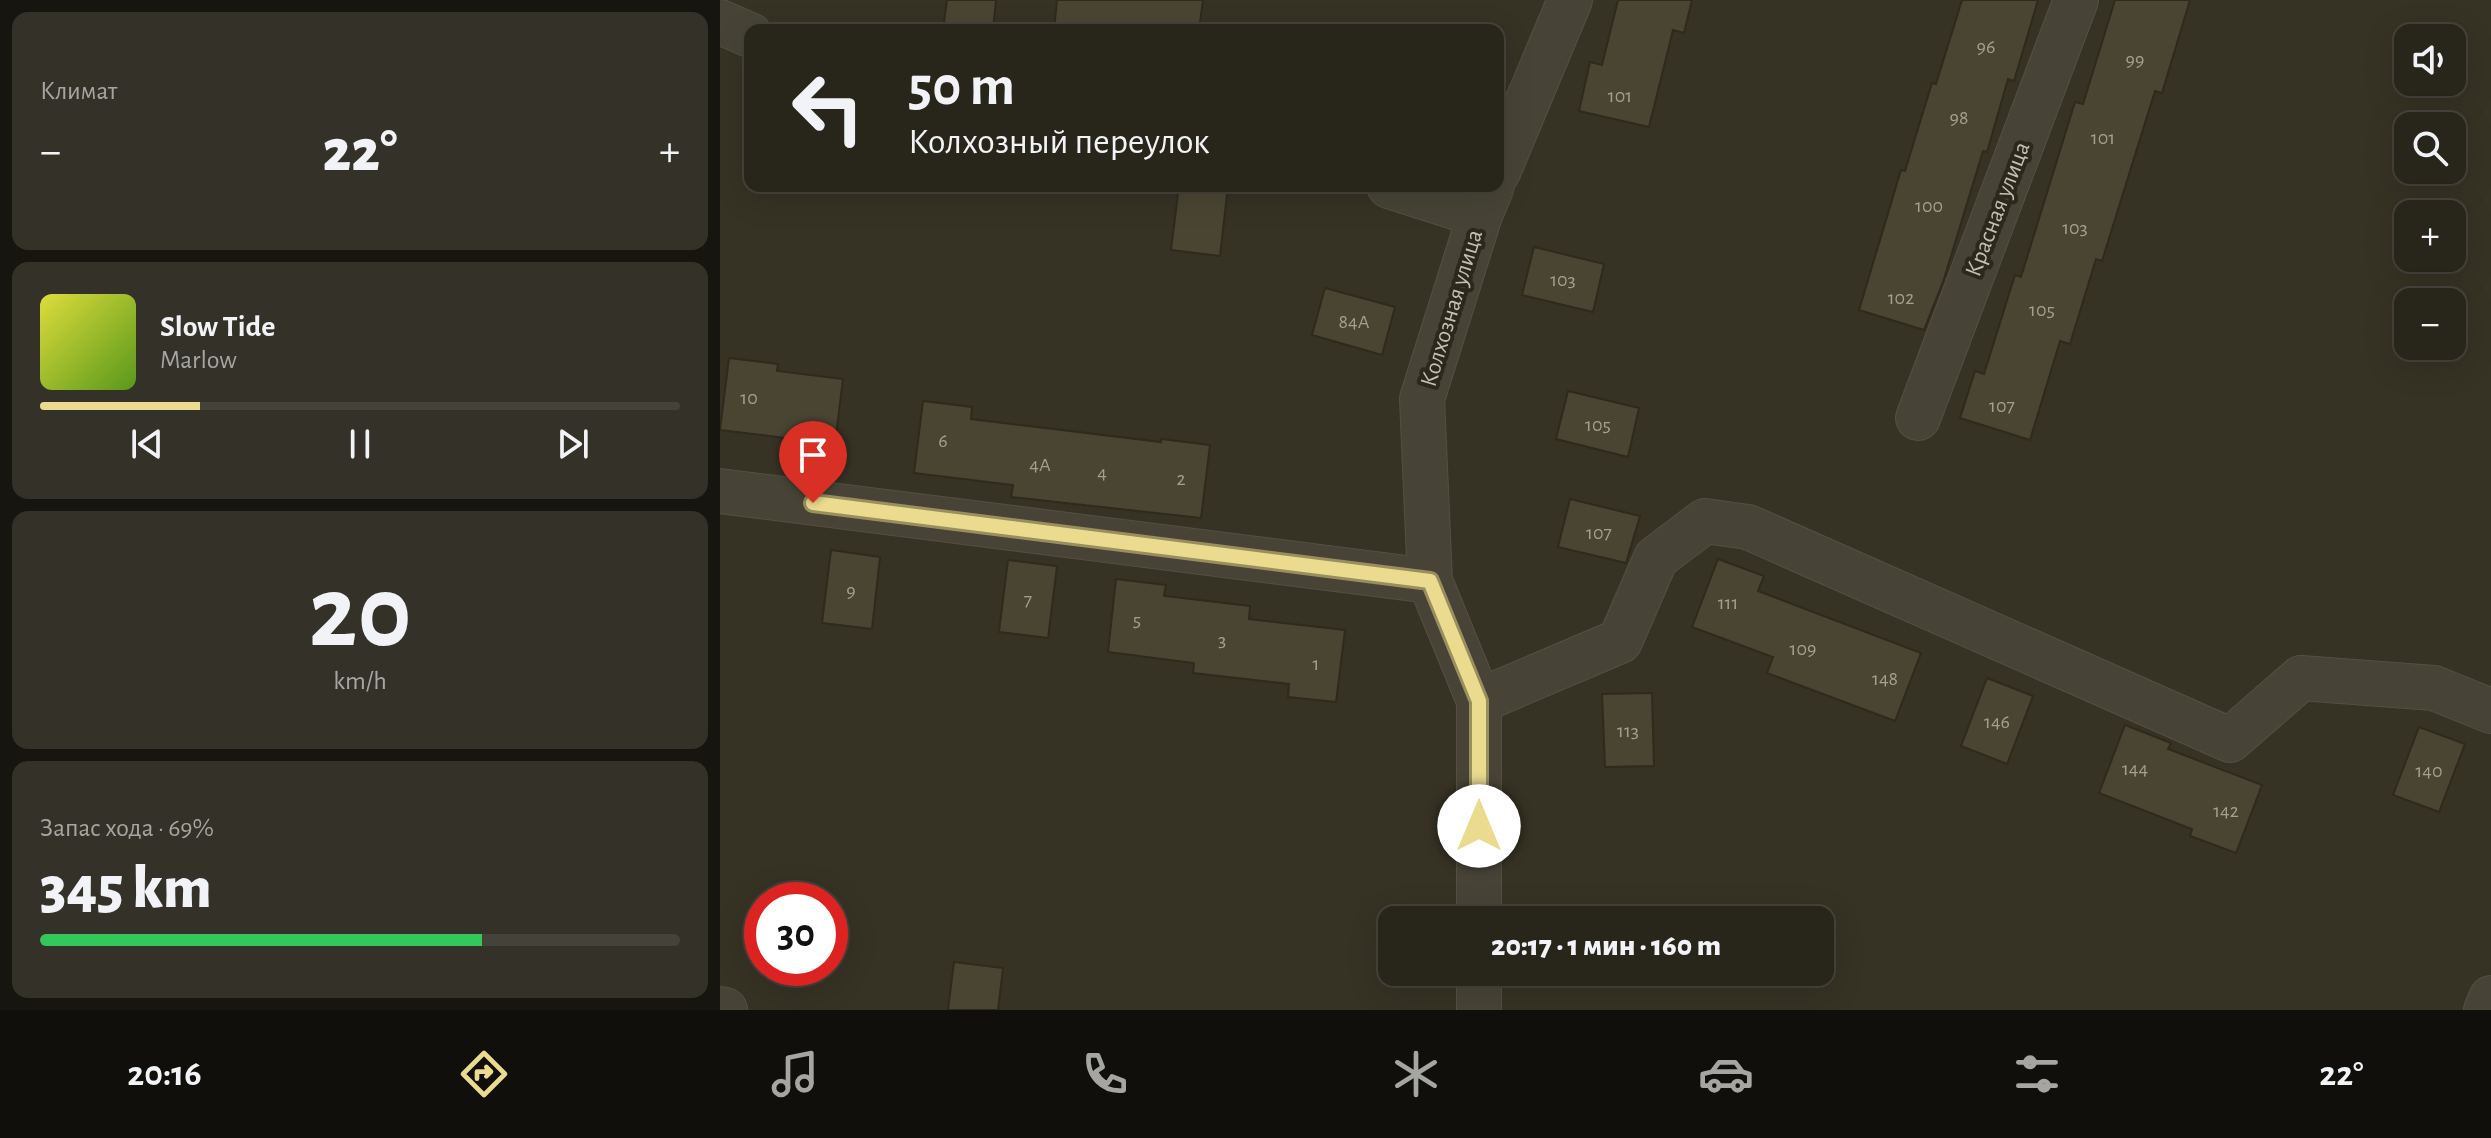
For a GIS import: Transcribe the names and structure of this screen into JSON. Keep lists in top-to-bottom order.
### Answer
{
  "streets": {
    "street": ["Красная улица", "Колхозная улица"]
  },
  "house_numbers": [
    "96",
    "99",
    "101",
    "98",
    "101",
    "100",
    "103",
    "103",
    "102",
    "105",
    "84А",
    "10",
    "107",
    "105",
    "6",
    "4А",
    "4",
    "2",
    "107",
    "9",
    "7",
    "111",
    "5",
    "3",
    "109",
    "1",
    "148",
    "146",
    "113",
    "144",
    "140",
    "142"
  ],
  "page": {
    "tile": [
      "Климат",
      ["20", "km/h"],
      ["Запас хода · 69%", "345 km"]
    ],
    "map_buttons": ["+", "−"],
    "turn": ["50 m", "Колхозный переулок"],
    "heat": ["−", "22°", "+"],
    "song": ["Slow Tide", "Marlow"],
    "limit": "30",
    "trip": "20:17 · 1 мин · 160 m",
    "tabs": ["20:16", "22°"]
  }
}
